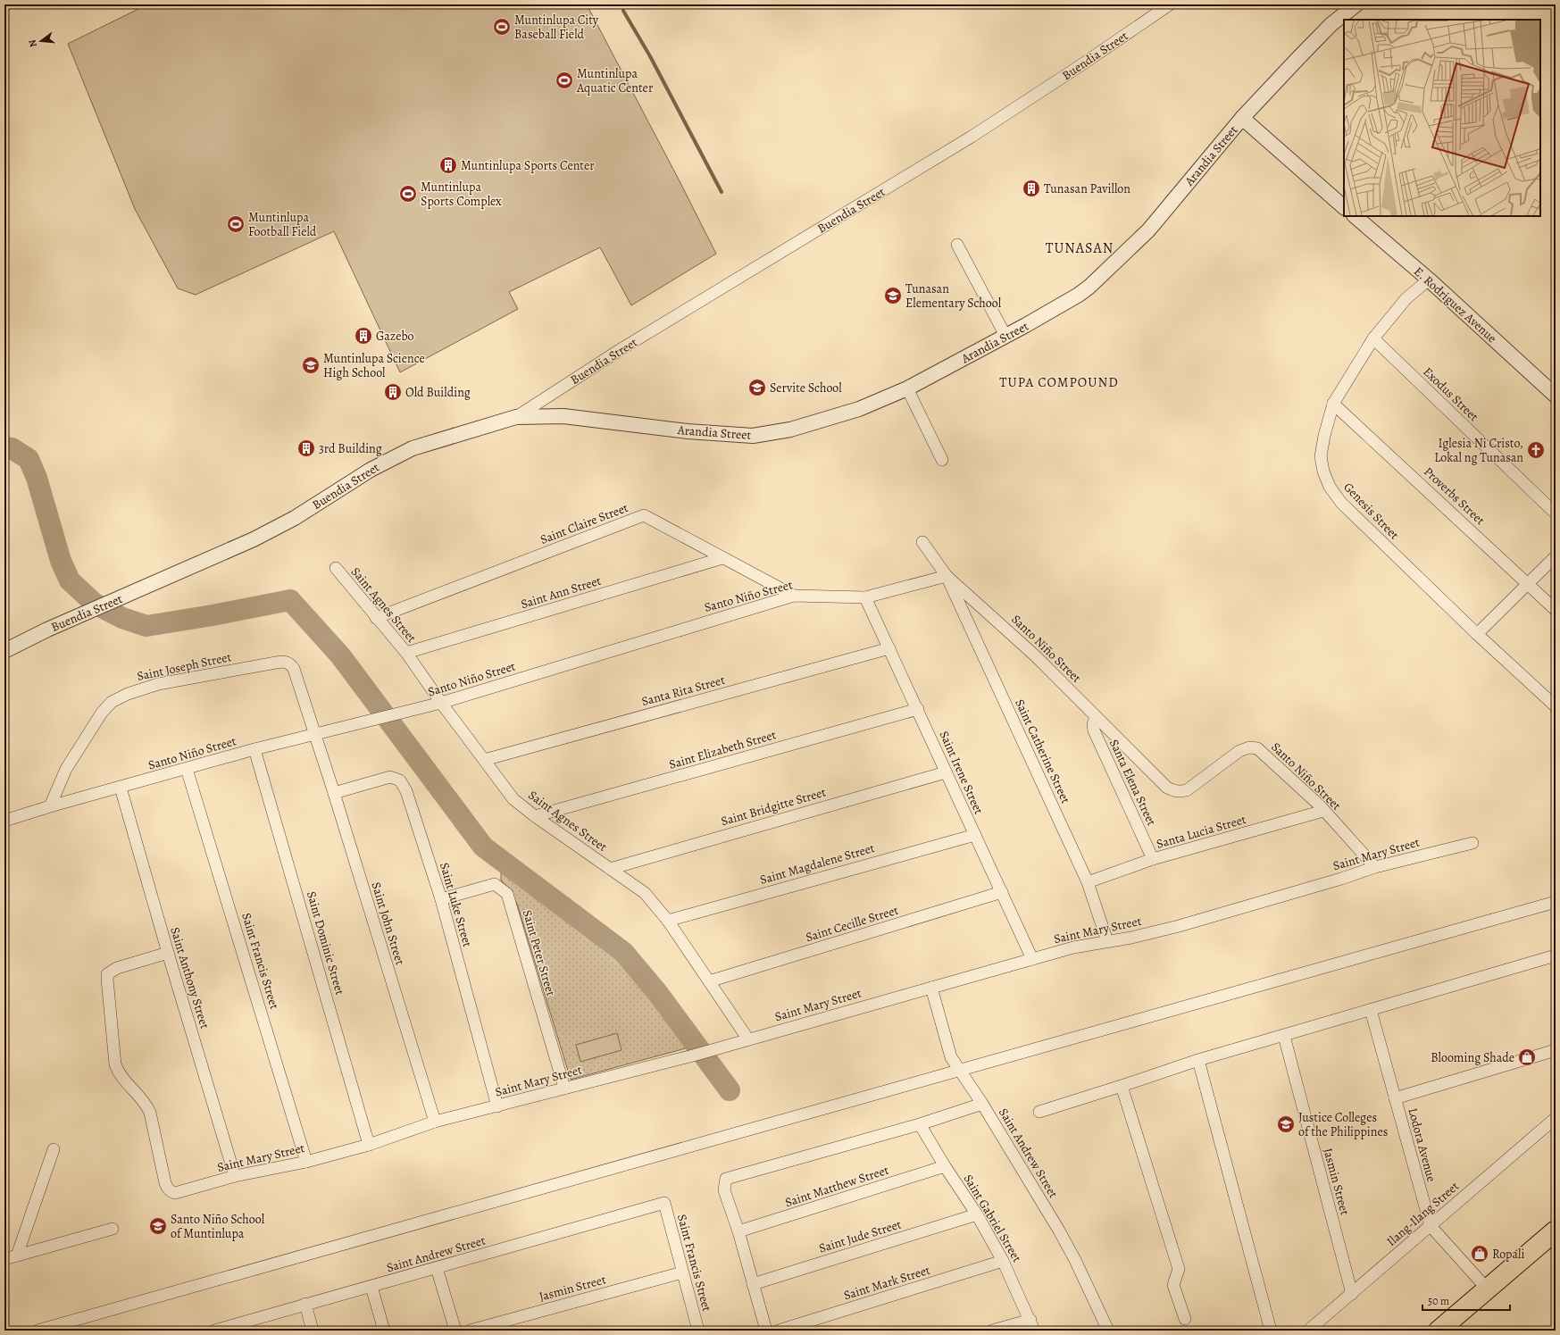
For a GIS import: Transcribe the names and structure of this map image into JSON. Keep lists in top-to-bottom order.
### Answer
{
  "streets": {
    "street": [
      "Buendia Street",
      "Arandia Street",
      "E. Rodriguez Avenue",
      "Exodus Street",
      "Proverbs Street",
      "Genesis Street",
      "Saint Claire Street",
      "Saint Ann Street",
      "Santo Niño Street",
      "Saint Agnes Street",
      "Saint Joseph Street",
      "Santa Rita Street",
      "Saint Elizabeth Street",
      "Saint Catherine Street",
      "Saint Irene Street",
      "Santa Elena Street",
      "Saint Bridgitte Street",
      "Santa Lucia Street",
      "Saint Mary Street",
      "Saint Magdalene Street",
      "Saint Luke Street",
      "Saint John Street",
      "Saint Cecille Street",
      "Saint Dominic Street",
      "Saint Peter Street",
      "Saint Francis Street",
      "Saint Anthony Street",
      "Lodora Avenue",
      "Saint Andrew Street",
      "Jasmin Street",
      "Saint Matthew Street",
      "Ilang-Ilang Street",
      "Saint Gabriel Street",
      "Saint Jude Street",
      "Saint Mark Street"
    ]
  },
  "crossings": [
    ["Buendia Street", "Arandia Street"],
    ["E. Rodriguez Avenue", "Genesis Street"],
    ["Exodus Street", "Genesis Street"],
    ["Proverbs Street", "Genesis Street"],
    ["Saint Claire Street", "Saint Ann Street"],
    ["Saint Claire Street", "Santo Niño Street"],
    ["Saint Claire Street", "Saint Agnes Street"],
    ["Saint Ann Street", "Saint Agnes Street"],
    ["Santo Niño Street", "Saint Agnes Street"],
    ["Santo Niño Street", "Saint Joseph Street"],
    ["Santo Niño Street", "Saint Catherine Street"],
    ["Santo Niño Street", "Saint Irene Street"],
    ["Santo Niño Street", "Santa Elena Street"],
    ["Santo Niño Street", "Santa Lucia Street"],
    ["Santo Niño Street", "Saint Mary Street"],
    ["Santo Niño Street", "Saint John Street"],
    ["Santo Niño Street", "Saint Dominic Street"],
    ["Santo Niño Street", "Saint Francis Street"],
    ["Santo Niño Street", "Saint Anthony Street"],
    ["Saint Agnes Street", "Santa Rita Street"],
    ["Saint Agnes Street", "Saint Elizabeth Street"],
    ["Saint Agnes Street", "Saint Bridgitte Street"],
    ["Saint Agnes Street", "Saint Mary Street"],
    ["Saint Agnes Street", "Saint Magdalene Street"],
    ["Saint Agnes Street", "Saint Cecille Street"],
    ["Saint Joseph Street", "Saint John Street"],
    ["Santa Rita Street", "Saint Irene Street"],
    ["Saint Elizabeth Street", "Saint Irene Street"],
    ["Saint Catherine Street", "Santa Lucia Street"],
    ["Saint Catherine Street", "Saint Mary Street"],
    ["Saint Irene Street", "Saint Bridgitte Street"],
    ["Saint Irene Street", "Saint Mary Street"],
    ["Saint Irene Street", "Saint Magdalene Street"],
    ["Saint Irene Street", "Saint Cecille Street"],
    ["Santa Elena Street", "Santa Lucia Street"],
    ["Saint Mary Street", "Saint Luke Street"],
    ["Saint Mary Street", "Saint John Street"],
    ["Saint Mary Street", "Saint Dominic Street"],
    ["Saint Mary Street", "Saint Peter Street"],
    ["Saint Mary Street", "Saint Francis Street"],
    ["Saint Mary Street", "Saint Anthony Street"],
    ["Saint Mary Street", "Saint Andrew Street"],
    ["Saint Luke Street", "Saint John Street"],
    ["Saint Luke Street", "Saint Peter Street"],
    ["Saint Francis Street", "Saint Andrew Street"],
    ["Saint Francis Street", "Jasmin Street"],
    ["Lodora Avenue", "Ilang-Ilang Street"],
    ["Jasmin Street", "Ilang-Ilang Street"],
    ["Saint Matthew Street", "Saint Gabriel Street"],
    ["Saint Gabriel Street", "Saint Jude Street"],
    ["Saint Gabriel Street", "Saint Mark Street"]
  ],
  "districts": ["TUNASAN", "TUPA COMPOUND"],
  "places": {
    "sports": [
      "Muntinlupa City Baseball Field",
      "Muntinlupa Aquatic Center",
      "Muntinlupa Sports Complex",
      "Muntinlupa Football Field"
    ],
    "building": [
      "Muntinlupa Sports Center",
      "Tunasan Pavillon",
      "Gazebo",
      "Old Building",
      "3rd Building"
    ],
    "school or university": [
      "Tunasan Elementary School",
      "Muntinlupa Science High School",
      "Servite School",
      "Justice Colleges of the Philippines",
      "Santo Niño School of Muntinlupa"
    ],
    "church": ["Iglesia Ni Cristo, Lokal ng Tunasan"],
    "shop": ["Blooming Shade", "Ropali"]
  },
  "scale_bar": "50 m",
  "north": "left"
}
